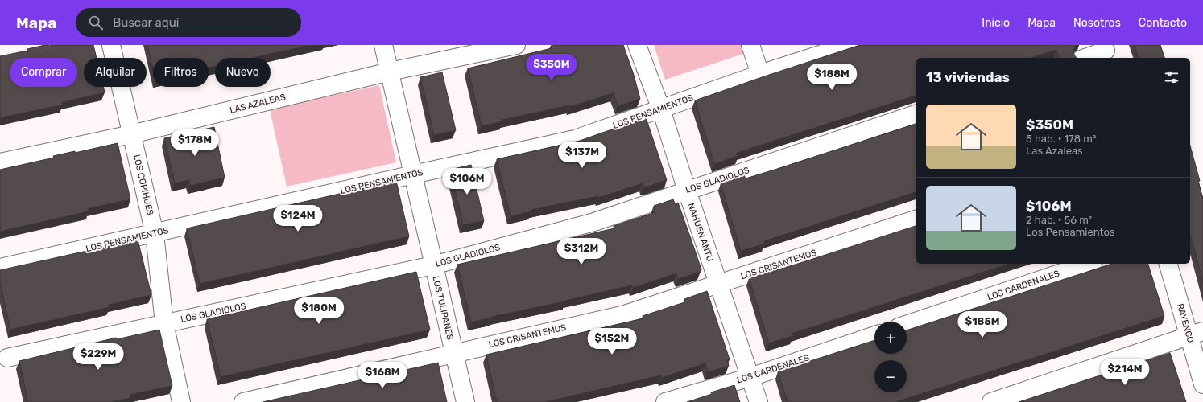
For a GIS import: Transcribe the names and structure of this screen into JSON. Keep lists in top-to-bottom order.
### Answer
{
  "streets": {
    "street": [
      "LAS AZALEAS",
      "LOS PENSAMIENTOS",
      "LOS GLADIOLOS",
      "LOS COPIHUES",
      "NAHUEN ANTU",
      "LOS CRISANTEMOS",
      "LOS CARDENALES",
      "LOS TULIPANES",
      "RAYENCO"
    ]
  },
  "crossings": [
    ["LAS AZALEAS", "LOS COPIHUES"],
    ["LAS AZALEAS", "LOS TULIPANES"],
    ["LOS PENSAMIENTOS", "LOS COPIHUES"],
    ["LOS PENSAMIENTOS", "NAHUEN ANTU"],
    ["LOS PENSAMIENTOS", "LOS TULIPANES"],
    ["LOS GLADIOLOS", "LOS COPIHUES"],
    ["LOS GLADIOLOS", "NAHUEN ANTU"],
    ["LOS GLADIOLOS", "LOS TULIPANES"],
    ["NAHUEN ANTU", "LOS CRISANTEMOS"],
    ["NAHUEN ANTU", "LOS CARDENALES"],
    ["LOS CRISANTEMOS", "LOS TULIPANES"]
  ],
  "page": {
    "header": "Mapa",
    "search": "Buscar aquí",
    "nav": [
      "Inicio",
      "Mapa",
      "Nosotros",
      "Contacto"
    ],
    "price": [
      "$350M",
      "$188M",
      "$178M",
      "$137M",
      "$106M",
      "$124M",
      "$312M",
      "$180M",
      "$185M",
      "$152M",
      "$229M",
      "$214M",
      "$168M"
    ],
    "chip": [
      "Comprar",
      "Alquilar",
      "Filtros",
      "Nuevo"
    ],
    "heading": "13 viviendas",
    "list": [
      {
        "name": "$350M",
        "note": "5 hab. · 178 m² · Las Azaleas"
      },
      {
        "name": "$106M",
        "note": "2 hab. · 56 m² · Los Pensamientos"
      }
    ],
    "map_buttons": ["+", "−"]
  }
}
